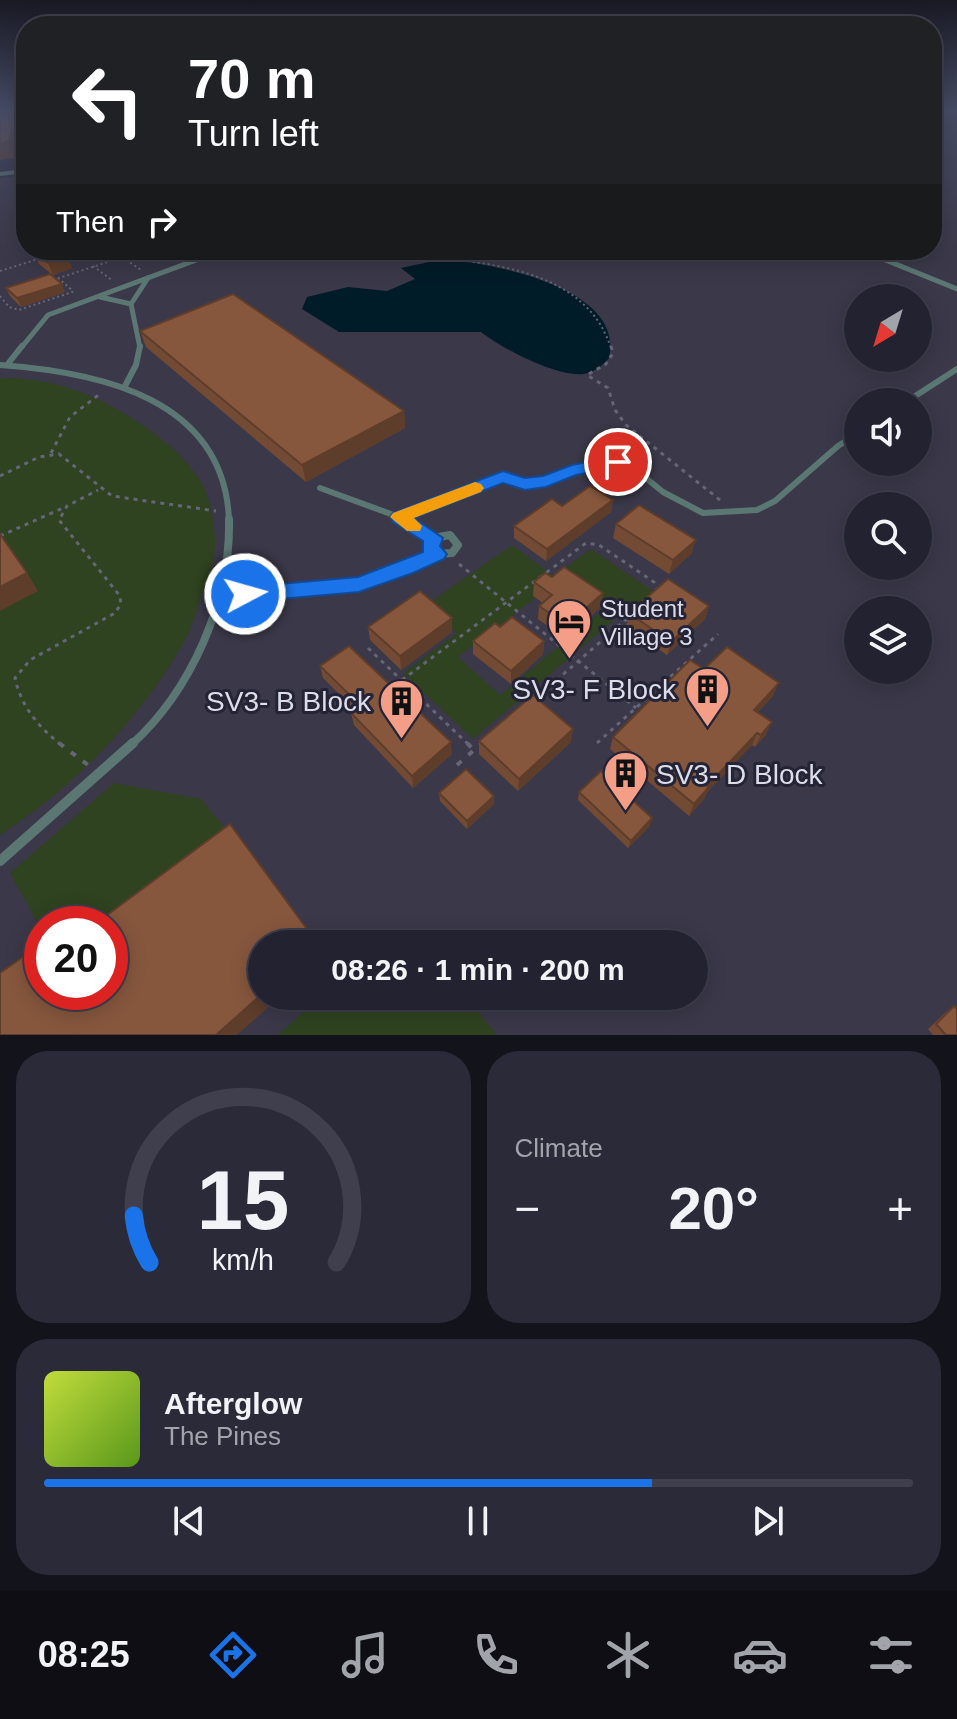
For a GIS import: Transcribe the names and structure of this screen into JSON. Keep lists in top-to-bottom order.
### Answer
{
  "places": {
    "hotel": ["Student Village 3"],
    "building": ["SV3- F Block", "SV3- B Block", "SV3- D Block"]
  },
  "north": "bottom left",
  "page": {
    "turn": ["70 m", "Turn left"],
    "then": "Then",
    "limit": "20",
    "trip": "08:26 · 1 min · 200 m",
    "tile": "Climate",
    "heat": ["−", "20°", "+"],
    "song": ["Afterglow", "The Pines"],
    "tabs": "08:25",
    "gauge": ["15", "km/h"]
  }
}
